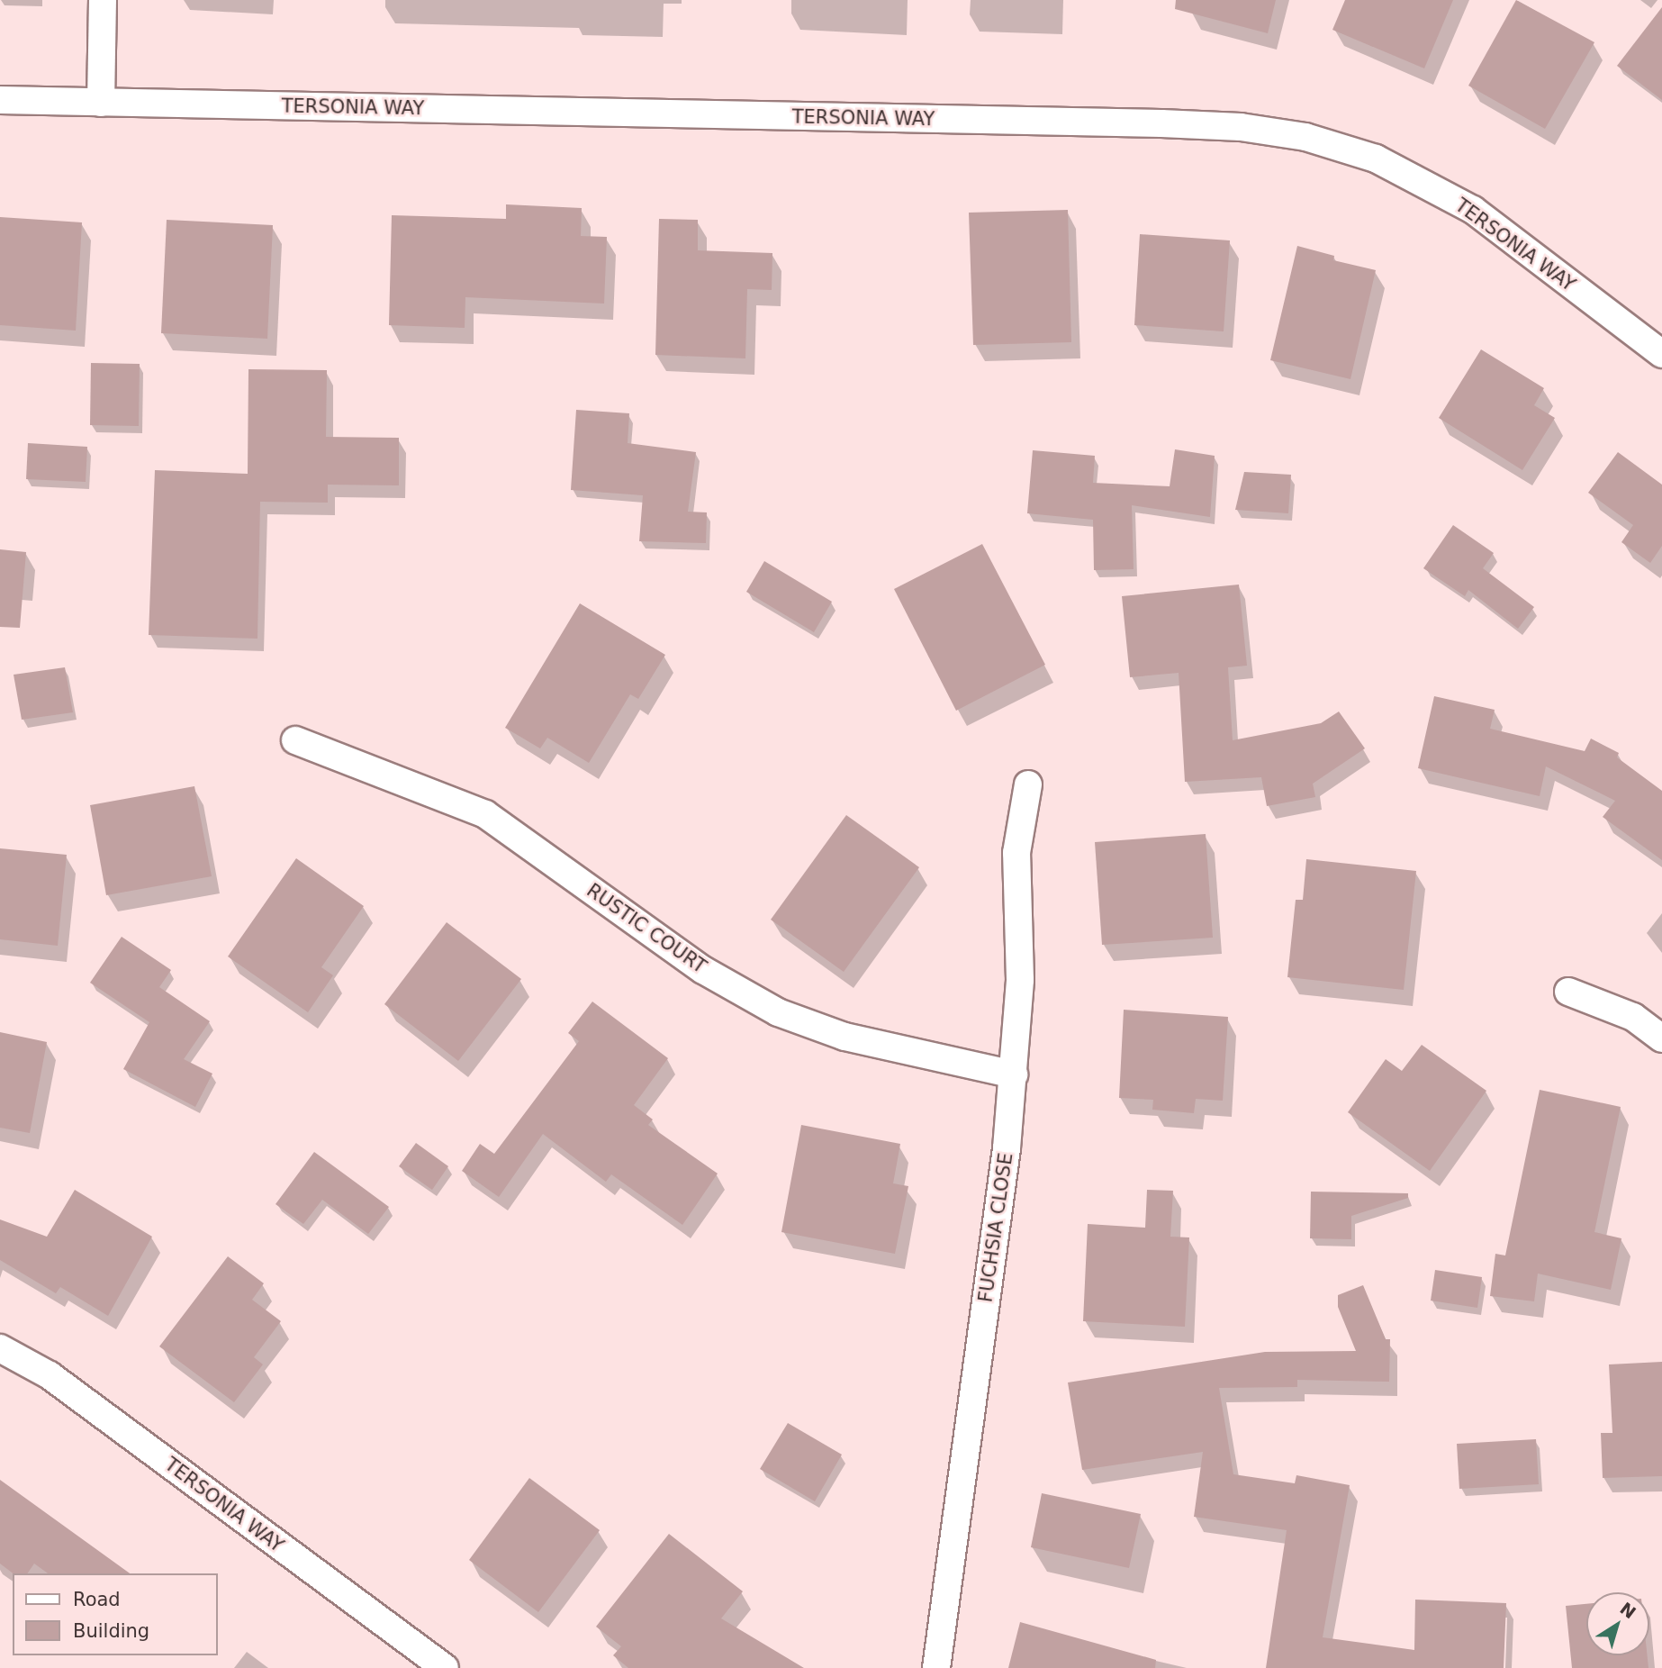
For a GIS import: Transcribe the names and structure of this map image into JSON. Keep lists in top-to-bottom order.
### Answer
{
  "streets": {
    "street": ["TERSONIA WAY", "RUSTIC COURT", "FUCHSIA CLOSE"]
  },
  "crossings": [
    ["RUSTIC COURT", "FUCHSIA CLOSE"]
  ],
  "legend": ["Road", "Building"],
  "north": "top right"
}
